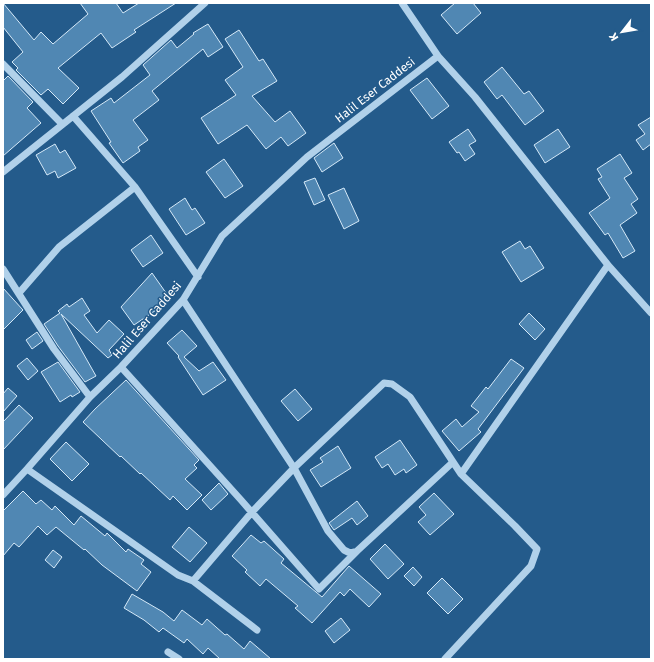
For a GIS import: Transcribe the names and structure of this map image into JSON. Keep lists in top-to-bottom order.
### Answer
{
  "streets": {
    "street": ["Halil Eser Caddesi"]
  },
  "north": "bottom left"
}
